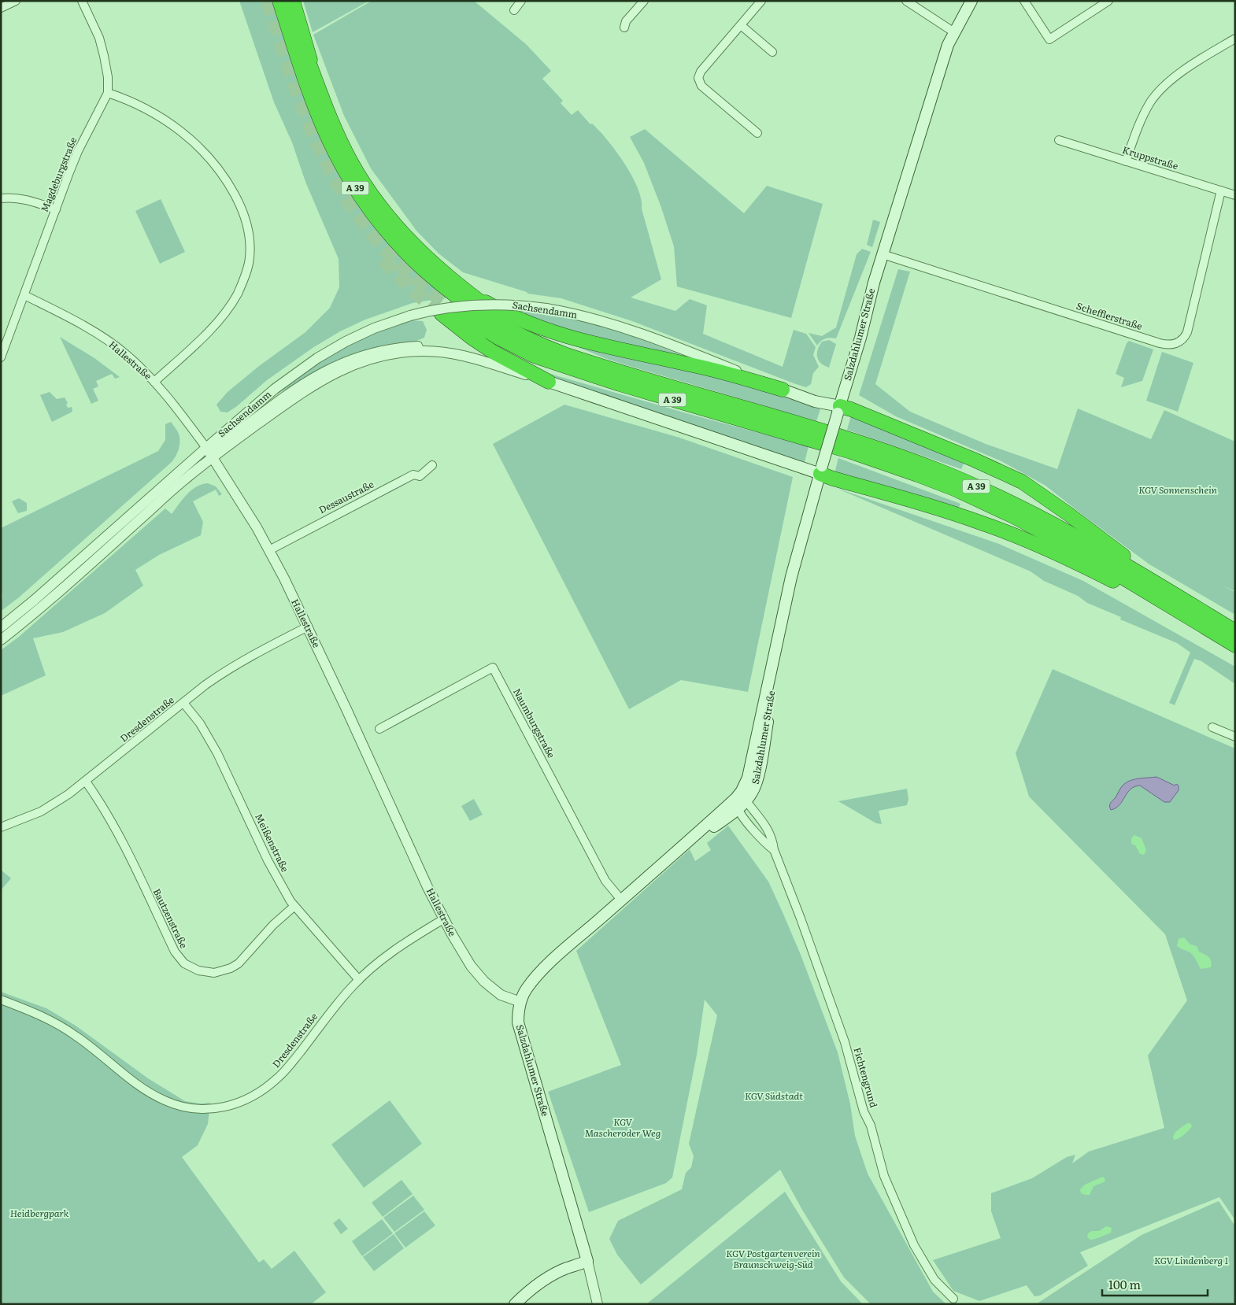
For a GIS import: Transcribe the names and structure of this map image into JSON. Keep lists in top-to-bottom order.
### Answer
{
  "streets": {
    "highway": ["A 39"],
    "main road": ["Sachsendamm", "Salzdahlumer Straße"],
    "street": [
      "Kruppstraße",
      "Magdeburgstraße",
      "Schefflerstraße",
      "Hallestraße",
      "Dessaustraße",
      "Dresdenstraße",
      "Naumburgstraße",
      "Meißenstraße",
      "Bautzenstraße",
      "Fichtengrund"
    ]
  },
  "crossings": [
    ["Kruppstraße", "Schefflerstraße"],
    ["Magdeburgstraße", "Hallestraße"],
    ["A 39", "Sachsendamm"],
    ["Sachsendamm", "Salzdahlumer Straße"],
    ["Sachsendamm", "Hallestraße"],
    ["Schefflerstraße", "Salzdahlumer Straße"],
    ["Salzdahlumer Straße", "Hallestraße"],
    ["Salzdahlumer Straße", "Naumburgstraße"],
    ["Hallestraße", "Dessaustraße"],
    ["Hallestraße", "Dresdenstraße"],
    ["Dresdenstraße", "Meißenstraße"],
    ["Dresdenstraße", "Bautzenstraße"],
    ["Meißenstraße", "Bautzenstraße"]
  ],
  "parks": [
    "KGV Sonnenschein",
    "KGV Südstadt",
    "KGV Mascheroder Weg",
    "Heidbergpark",
    "KGV Postgartenverein Braunschweig-Süd",
    "KGV Lindenberg 1"
  ],
  "scale_bar": "100 m"
}
